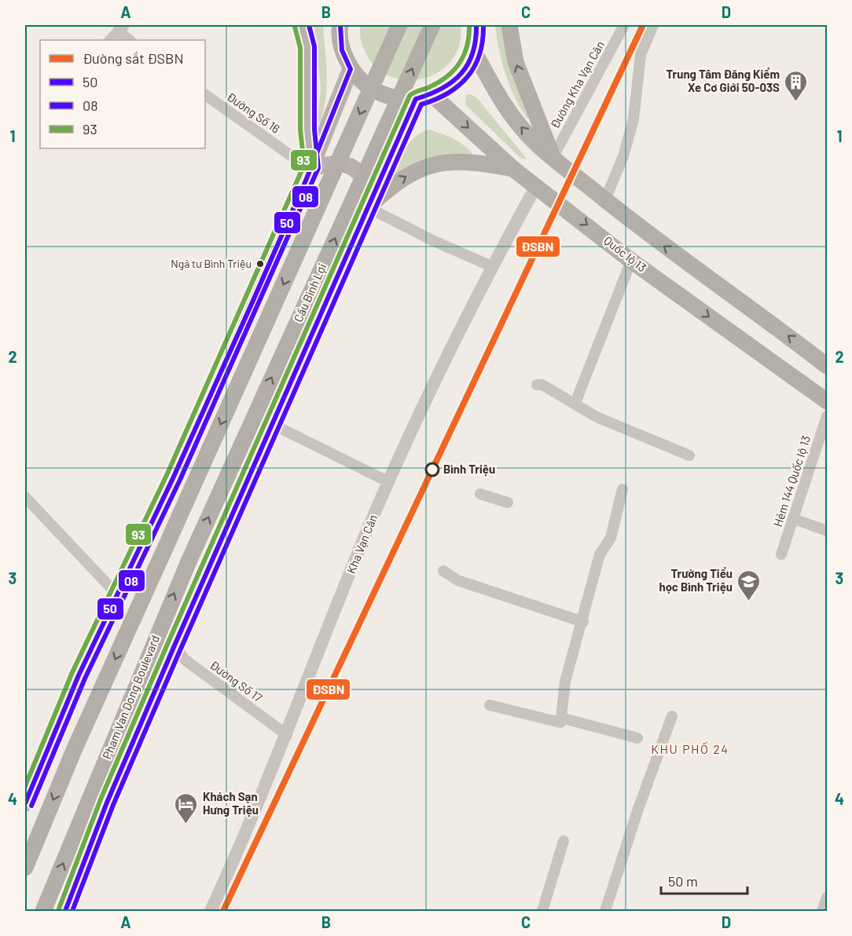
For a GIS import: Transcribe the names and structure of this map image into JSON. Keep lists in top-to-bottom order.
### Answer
{
  "streets": {
    "highway": ["Quốc lộ 13", "Cầu Bình Lợi", "Pham Van Dong Boulevard"],
    "street": [
      "Đường Kha Vạn Cân",
      "Đường Số 16",
      "Hẻm 144 Quốc lộ 13",
      "Kha Vạn Cân",
      "Đường Số 17"
    ]
  },
  "crossings": [
    ["Quốc lộ 13", "Kha Vạn Cân"],
    ["Cầu Bình Lợi", "Pham Van Dong Boulevard"],
    ["Kha Vạn Cân", "Đường Số 17"],
    ["Đường Số 17", "Pham Van Dong Boulevard"]
  ],
  "districts": ["KHU PHỐ 24"],
  "places": {
    "building": ["Trung Tâm Đăng Kiểm Xe Cơ Giới 50-03S"],
    "other": ["Ngã tư Bình Triệu", "Bình Triệu"],
    "school or university": ["Trường Tiểu học Bình Triệu"],
    "hotel": ["Khách Sạn Hưng Triệu"]
  },
  "lines": [
    "rail line ĐSBN",
    "transit line 50",
    "transit line 08",
    "transit line 93"
  ],
  "legend": [
    "Đường sắt ĐSBN",
    "50",
    "08",
    "93"
  ],
  "scale_bar": "50 m",
  "grid": {
    "columns": [
      "A",
      "B",
      "C",
      "D"
    ],
    "rows": [
      "1",
      "2",
      "3",
      "4"
    ]
  }
}
